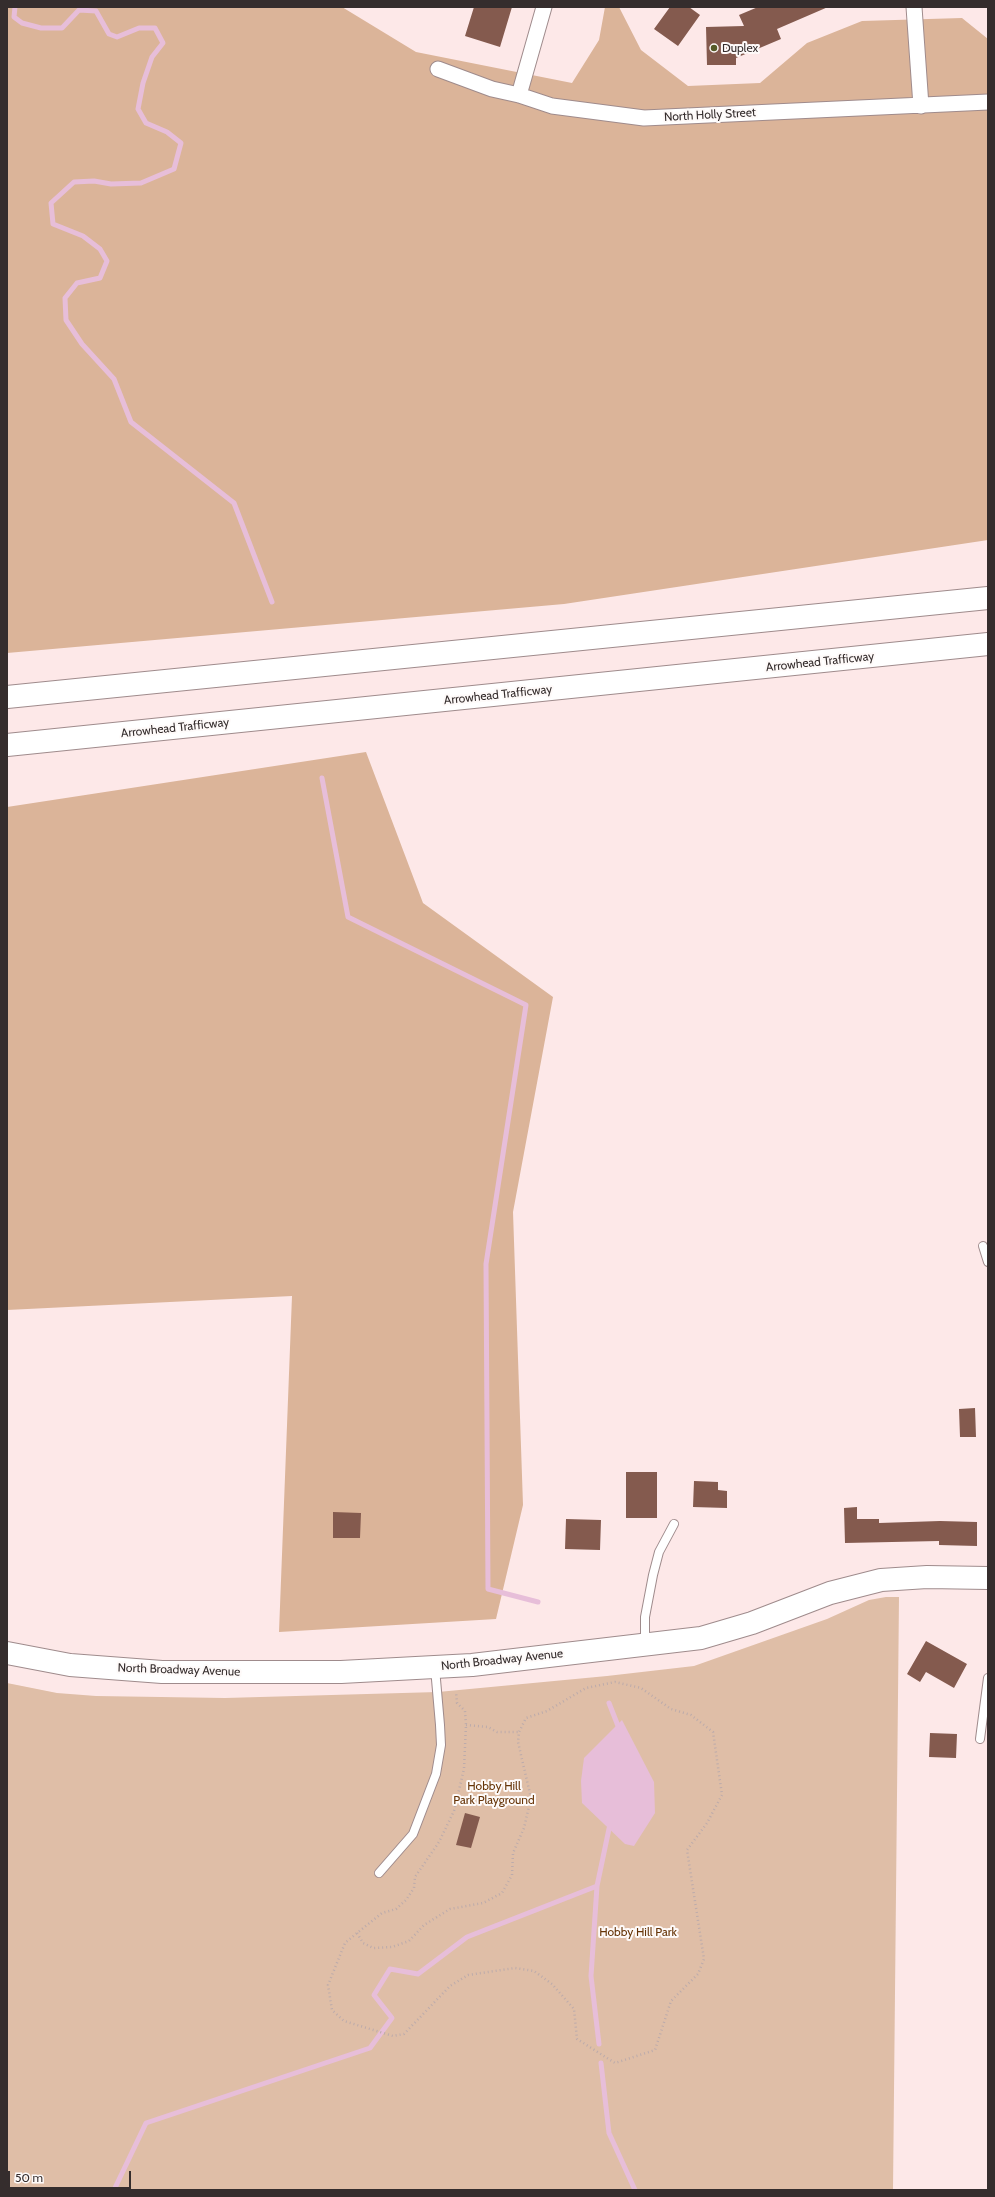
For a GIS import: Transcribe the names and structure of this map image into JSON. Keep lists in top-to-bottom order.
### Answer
{
  "streets": {
    "main road": ["Arrowhead Trafficway", "North Broadway Avenue"],
    "street": ["North Holly Street"]
  },
  "parks": ["Hobby Hill Park Playground", "Hobby Hill Park"],
  "places": ["Duplex"],
  "scale_bar": "50 m"
}
